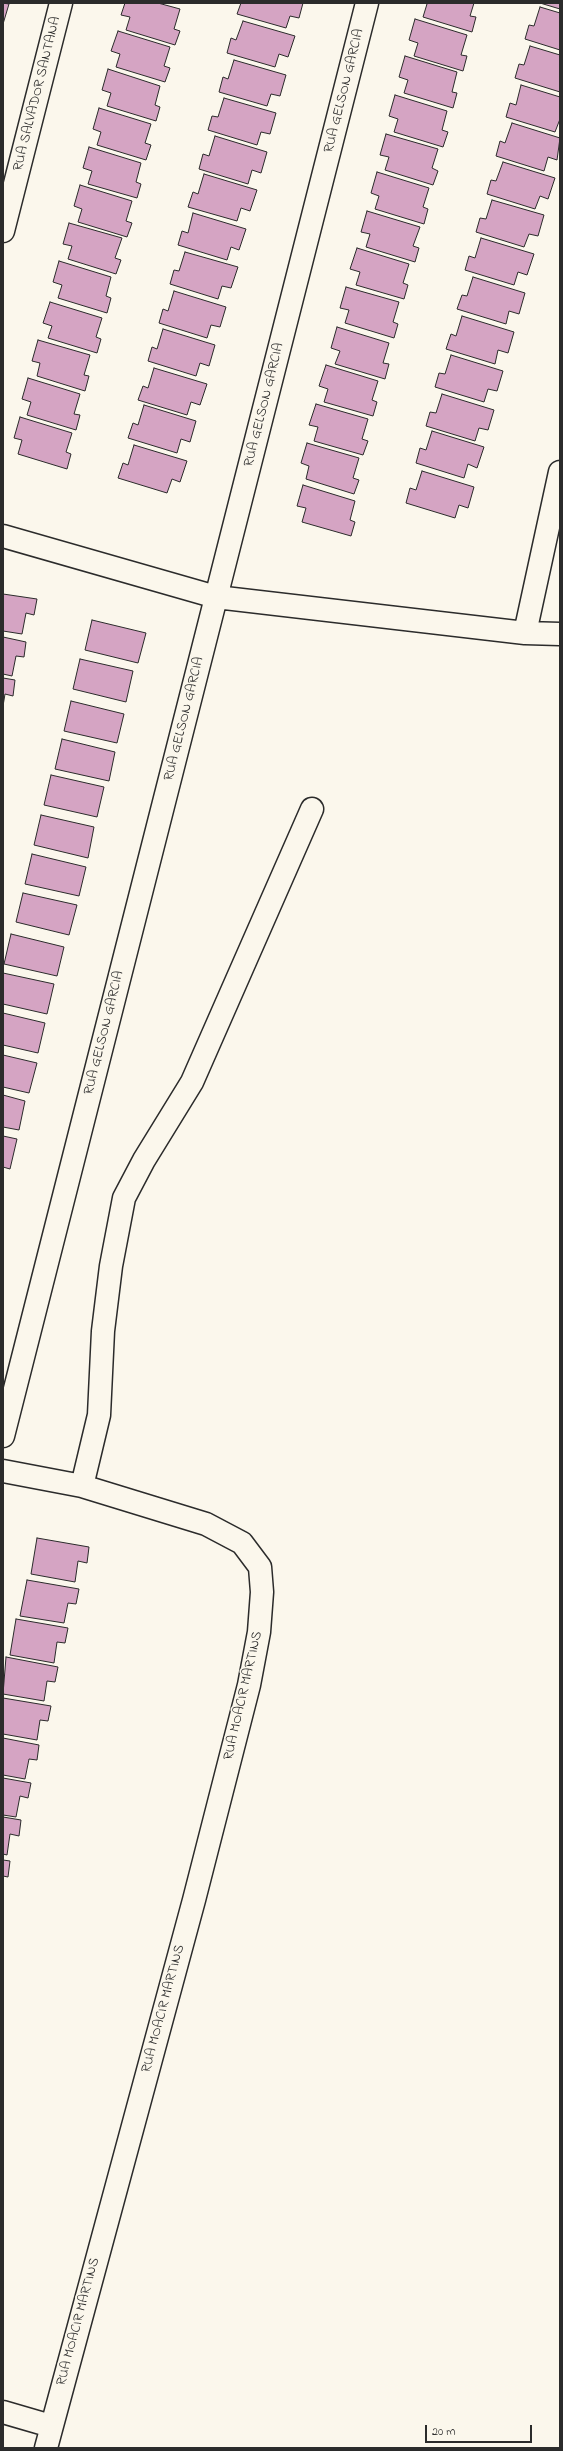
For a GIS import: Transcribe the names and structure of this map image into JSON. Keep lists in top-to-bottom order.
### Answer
{
  "streets": {
    "street": ["RUA GELSON GARCIA", "RUA SALVADOR SANTANA", "RUA MOACIR MARTINS"]
  },
  "scale_bar": "20 m"
}
